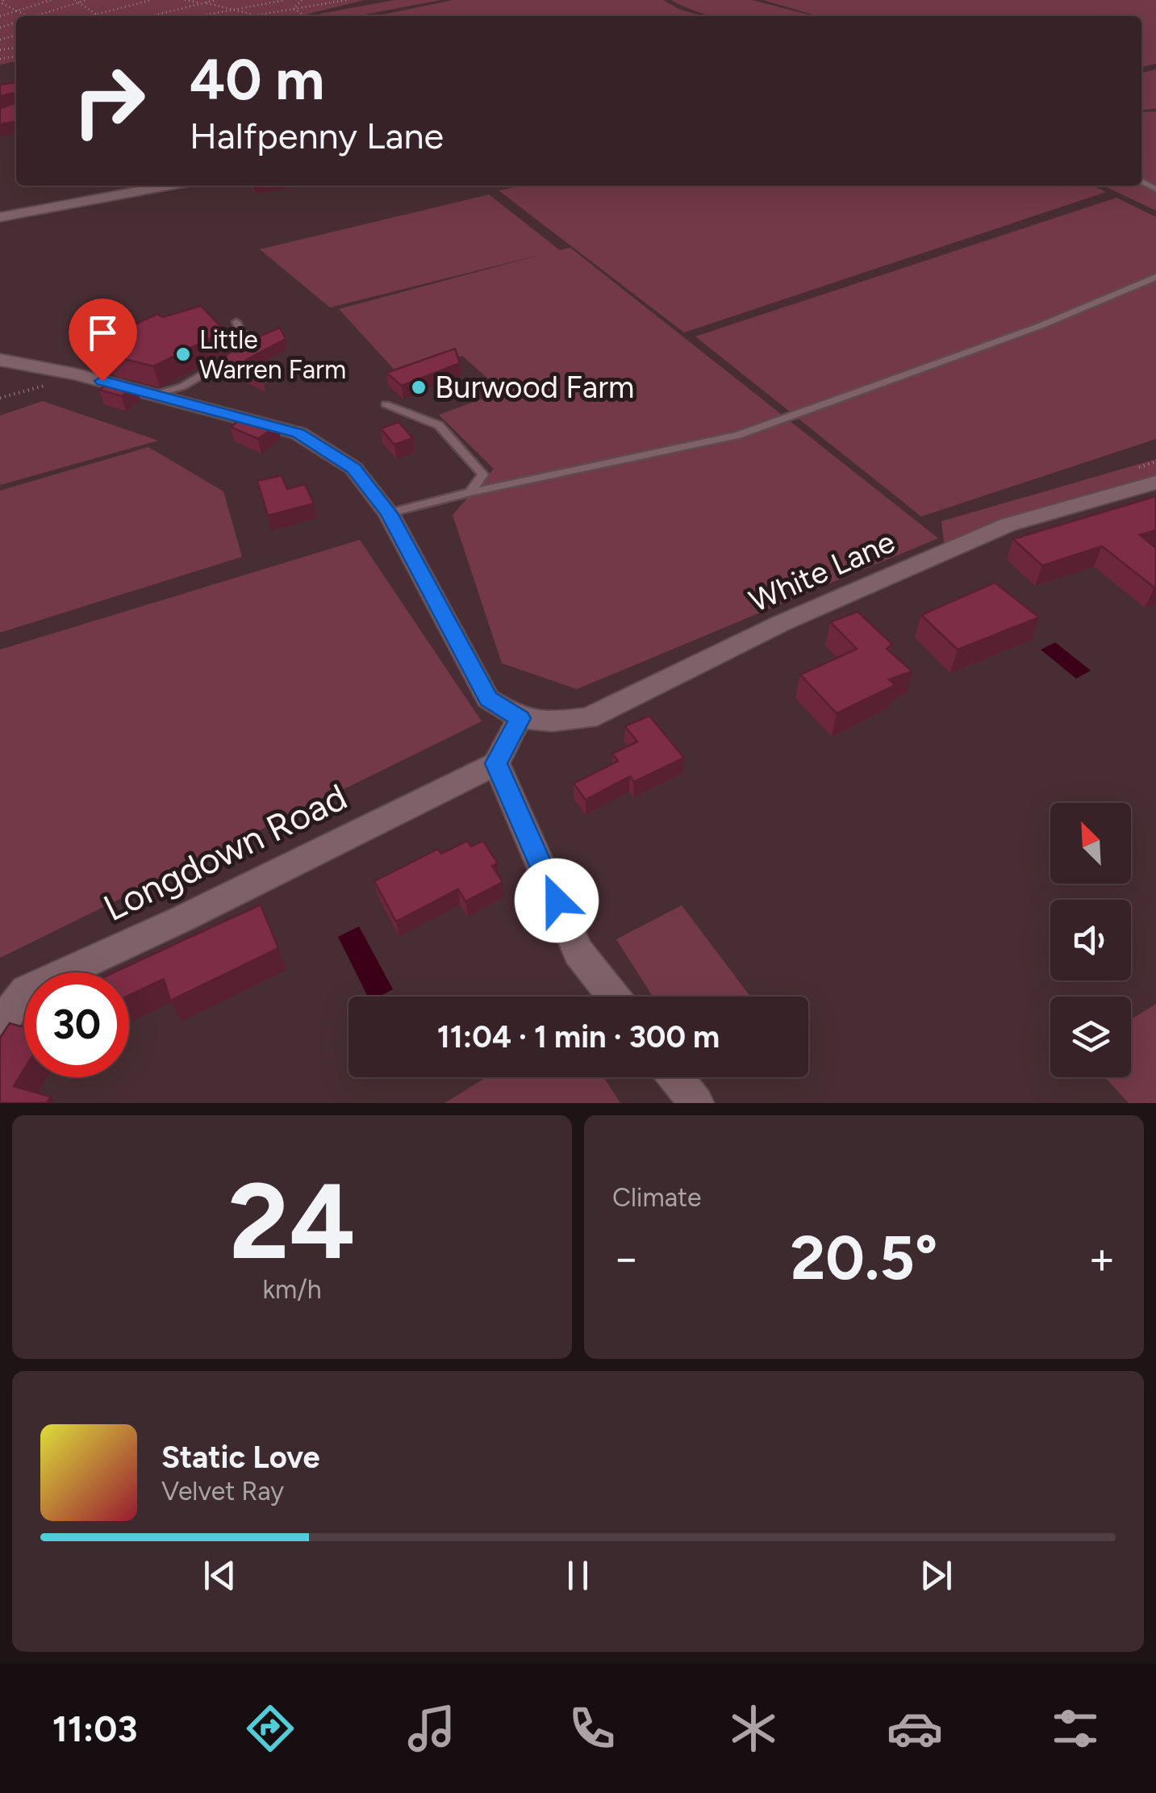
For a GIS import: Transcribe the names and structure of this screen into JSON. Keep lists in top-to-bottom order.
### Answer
{
  "streets": {
    "street": ["White Lane", "Longdown Road"]
  },
  "places": ["Little Warren Farm", "Burwood Farm"],
  "north": "top left",
  "page": {
    "turn": ["40 m", "Halfpenny Lane"],
    "limit": "30",
    "trip": "11:04 · 1 min · 300 m",
    "tile": [
      ["24", "km/h"],
      "Climate"
    ],
    "heat": ["−", "20.5°", "+"],
    "song": ["Static Love", "Velvet Ray"],
    "tabs": "11:03"
  }
}
